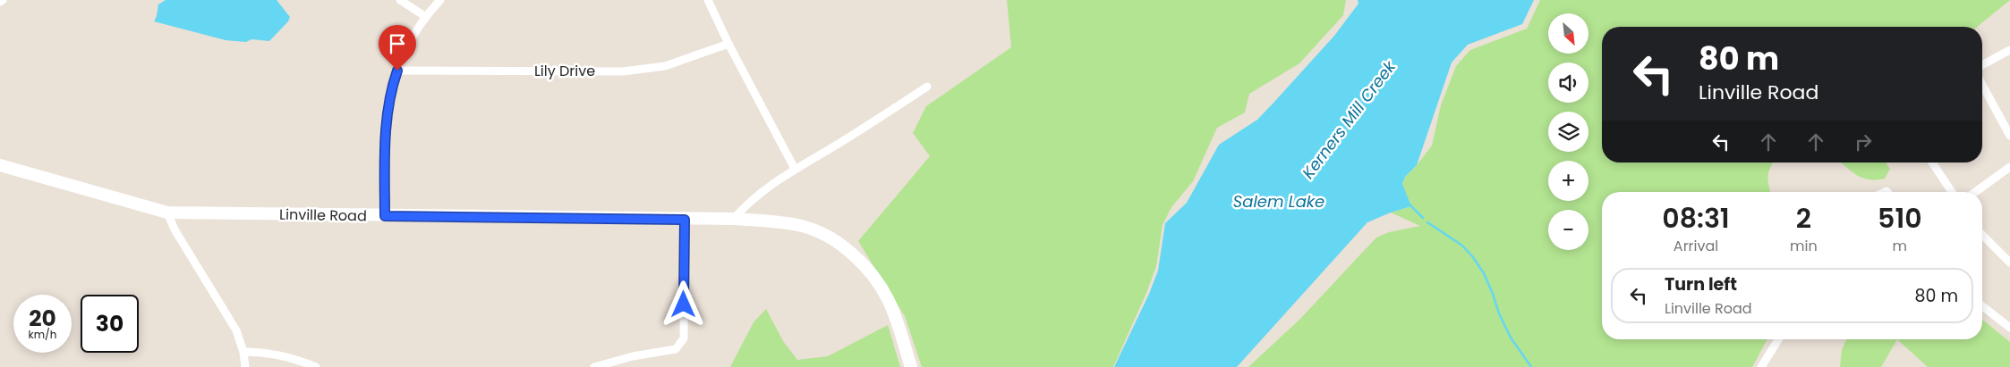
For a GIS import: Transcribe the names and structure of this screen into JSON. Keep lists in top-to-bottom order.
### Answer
{
  "streets": {
    "main road": ["Linville Road"],
    "street": ["Lily Drive"]
  },
  "water": ["Kerners Mill Creek", "Salem Lake"],
  "north": "bottom right",
  "page": {
    "map_buttons": ["+", "−"],
    "turn": ["80 m", "Linville Road"],
    "eta": [
      "08:31",
      "Arrival",
      "2",
      "min",
      "510",
      "m"
    ],
    "list": [
      {
        "name": "Turn left",
        "note": "Linville Road",
        "value": "80 m"
      }
    ],
    "speed": "20 km/h",
    "limit": "30"
  }
}
